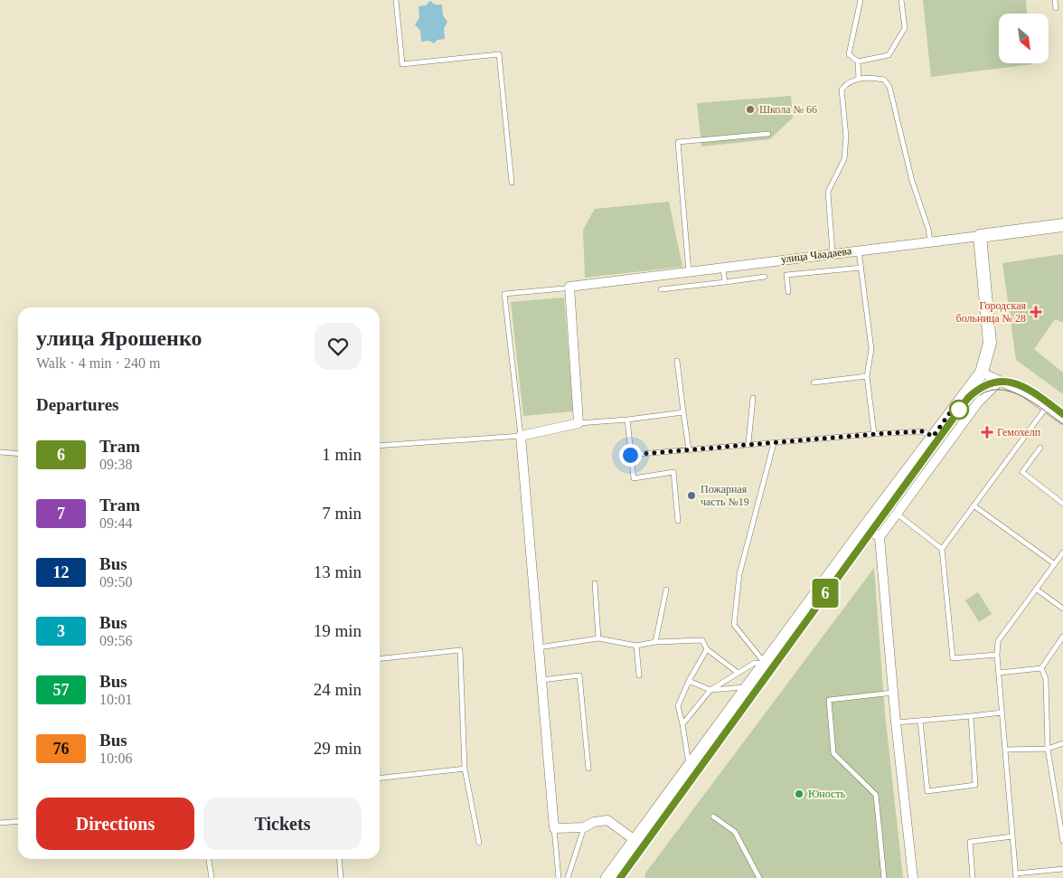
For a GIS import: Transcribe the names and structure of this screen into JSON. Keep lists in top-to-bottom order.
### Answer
{
  "streets": {
    "street": ["улица Чаадаева"]
  },
  "places": {
    "other": ["Школа № 66", "Пожарная часть №19", "Юность"],
    "health": ["Городская больница № 28", "Гемохелп"]
  },
  "lines": ["tram line 6"],
  "north": "bottom right",
  "page": {
    "on_map": "6",
    "heading": [
      ["улица Ярошенко", "Walk · 4 min · 240 m"],
      "Departures"
    ],
    "list": [
      {
        "mark": "6",
        "name": "Tram",
        "note": "09:38",
        "value": "1 min"
      },
      {
        "mark": "7",
        "name": "Tram",
        "note": "09:44",
        "value": "7 min"
      },
      {
        "mark": "12",
        "name": "Bus",
        "note": "09:50",
        "value": "13 min"
      },
      {
        "mark": "3",
        "name": "Bus",
        "note": "09:56",
        "value": "19 min"
      },
      {
        "mark": "57",
        "name": "Bus",
        "note": "10:01",
        "value": "24 min"
      },
      {
        "mark": "76",
        "name": "Bus",
        "note": "10:06",
        "value": "29 min"
      }
    ],
    "buttons": ["Directions", "Tickets"]
  }
}
